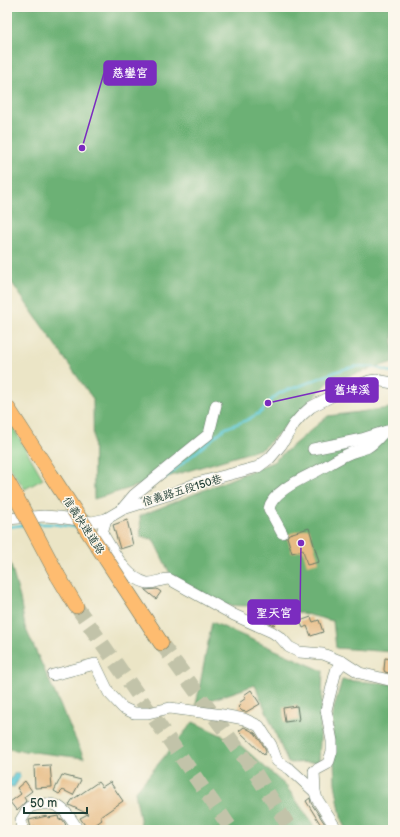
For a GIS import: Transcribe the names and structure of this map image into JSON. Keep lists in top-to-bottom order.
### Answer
{
  "streets": {
    "highway": ["信義快速道路"],
    "street": ["信義路五段150巷"]
  },
  "places": ["慈鑾宮", "舊埤溪", "聖天宮"],
  "scale_bar": "50 m"
}
